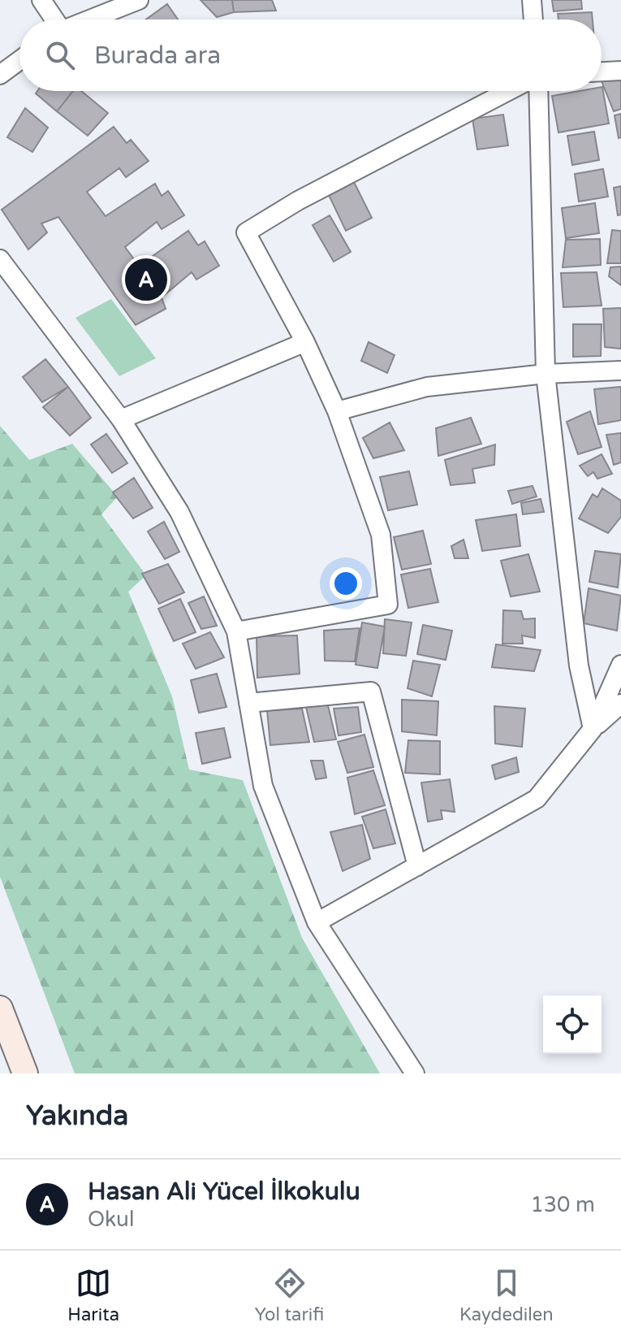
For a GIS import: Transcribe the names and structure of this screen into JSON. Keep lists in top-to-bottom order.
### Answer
{
  "page": {
    "search": "Burada ara",
    "pins": "A",
    "heading": "Yakında",
    "list": [
      {
        "mark": "A",
        "name": "Hasan Ali Yücel İlkokulu",
        "note": "Okul",
        "value": "130 m"
      }
    ],
    "nav": ["Harita", "Yol tarifi", "Kaydedilen"]
  }
}
